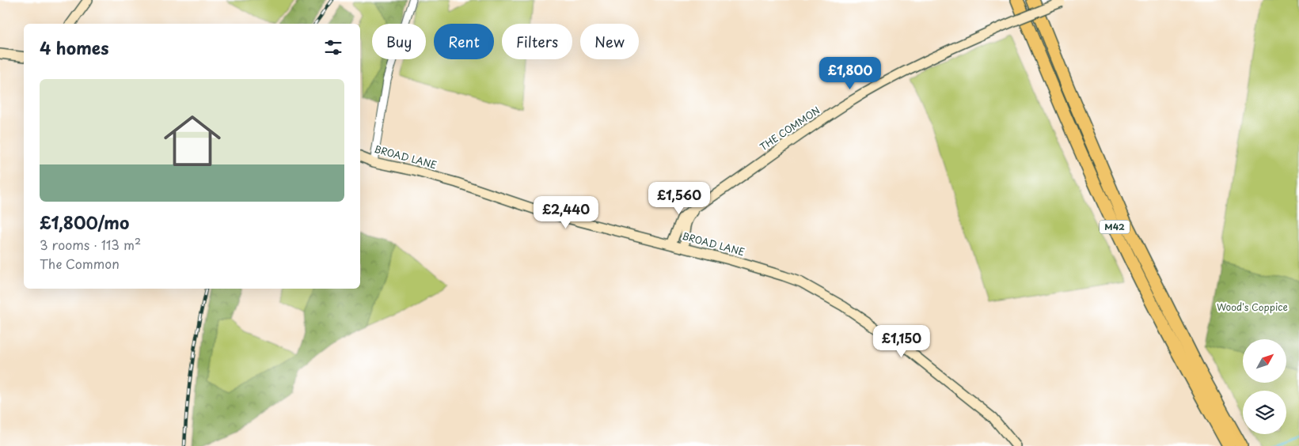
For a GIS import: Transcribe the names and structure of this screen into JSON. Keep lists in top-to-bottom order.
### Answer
{
  "streets": {
    "highway": ["M42"],
    "main road": ["THE COMMON", "BROAD LANE"]
  },
  "crossings": [
    ["THE COMMON", "BROAD LANE"]
  ],
  "parks": ["Wood's Coppice"],
  "north": "top right",
  "page": {
    "chip": [
      "Buy",
      "Rent",
      "Filters",
      "New"
    ],
    "heading": "4 homes",
    "price": [
      "£1,800",
      "£1,560",
      "£2,440",
      "£1,150"
    ],
    "list": [
      {
        "name": "£1,800/mo",
        "note": "3 rooms · 113 m² · The Common"
      }
    ]
  }
}
